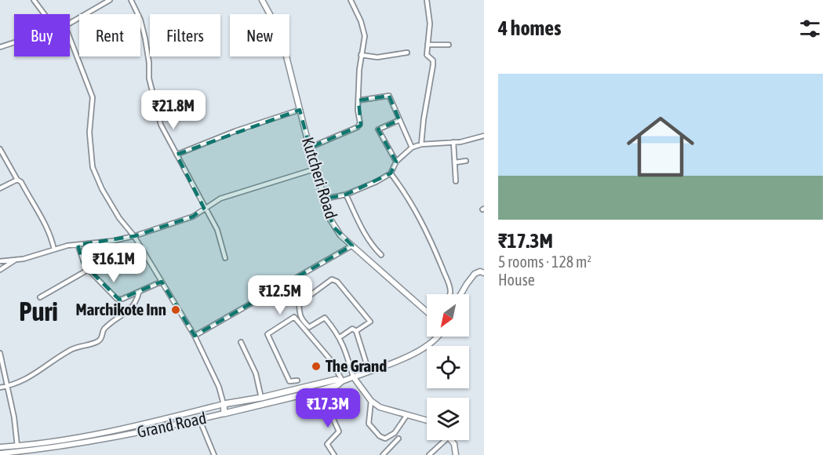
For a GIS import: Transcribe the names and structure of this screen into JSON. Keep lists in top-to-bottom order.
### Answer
{
  "streets": {
    "main road": ["Kutcheri Road", "Grand Road"]
  },
  "districts": ["Puri"],
  "places": ["Marchikote Inn", "The Grand"],
  "north": "bottom left",
  "page": {
    "heading": "4 homes",
    "chip": [
      "Buy",
      "Rent",
      "Filters",
      "New"
    ],
    "list": [
      {
        "name": "₹17.3M",
        "note": "5 rooms · 128 m² · House"
      }
    ],
    "price": [
      "₹21.8M",
      "₹16.1M",
      "₹12.5M",
      "₹17.3M"
    ]
  }
}
